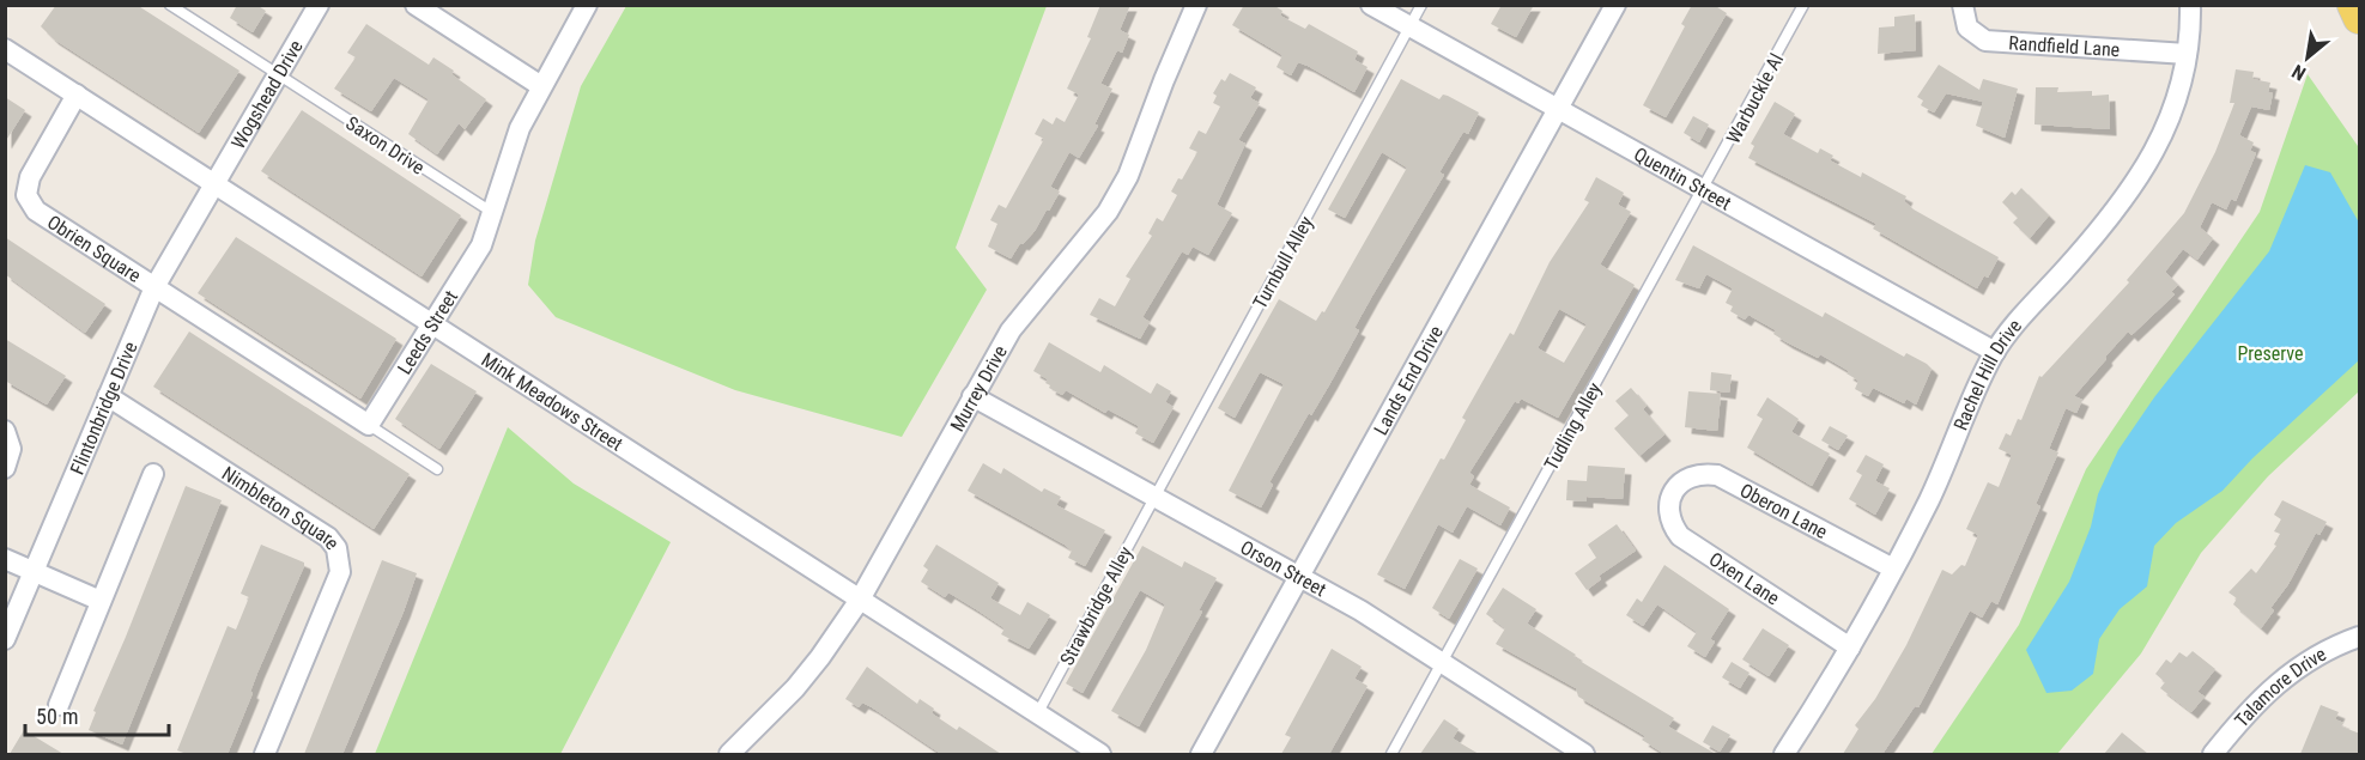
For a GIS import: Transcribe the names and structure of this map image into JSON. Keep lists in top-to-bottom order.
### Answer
{
  "streets": {
    "street": [
      "Randfield Lane",
      "Wogshead Drive",
      "Quentin Street",
      "Obrien Square",
      "Leeds Street",
      "Rachel Hill Drive",
      "Lands End Drive",
      "Murrey Drive",
      "Mink Meadows Street",
      "Flintonbridge Drive",
      "Oberon Lane",
      "Nimbleton Square",
      "Orson Street",
      "Oxen Lane",
      "Talamore Drive"
    ],
    "lane": [
      "Warbuckle Al",
      "Saxon Drive",
      "Turnbull Alley",
      "Tudling Alley",
      "Strawbridge Alley"
    ]
  },
  "crossings": [
    ["Randfield Lane", "Rachel Hill Drive"],
    ["Wogshead Drive", "Saxon Drive"],
    ["Wogshead Drive", "Mink Meadows Street"],
    ["Wogshead Drive", "Flintonbridge Drive"],
    ["Warbuckle Al", "Quentin Street"],
    ["Warbuckle Al", "Tudling Alley"],
    ["Saxon Drive", "Leeds Street"],
    ["Quentin Street", "Turnbull Alley"],
    ["Quentin Street", "Rachel Hill Drive"],
    ["Quentin Street", "Lands End Drive"],
    ["Quentin Street", "Tudling Alley"],
    ["Obrien Square", "Mink Meadows Street"],
    ["Obrien Square", "Flintonbridge Drive"],
    ["Turnbull Alley", "Orson Street"],
    ["Turnbull Alley", "Strawbridge Alley"],
    ["Leeds Street", "Mink Meadows Street"],
    ["Rachel Hill Drive", "Oberon Lane"],
    ["Rachel Hill Drive", "Oxen Lane"],
    ["Lands End Drive", "Orson Street"],
    ["Murrey Drive", "Mink Meadows Street"],
    ["Murrey Drive", "Orson Street"],
    ["Mink Meadows Street", "Flintonbridge Drive"],
    ["Mink Meadows Street", "Strawbridge Alley"],
    ["Flintonbridge Drive", "Nimbleton Square"],
    ["Tudling Alley", "Orson Street"],
    ["Oberon Lane", "Oxen Lane"],
    ["Orson Street", "Strawbridge Alley"]
  ],
  "parks": ["Preserve"],
  "scale_bar": "50 m",
  "north": "bottom left"
}
